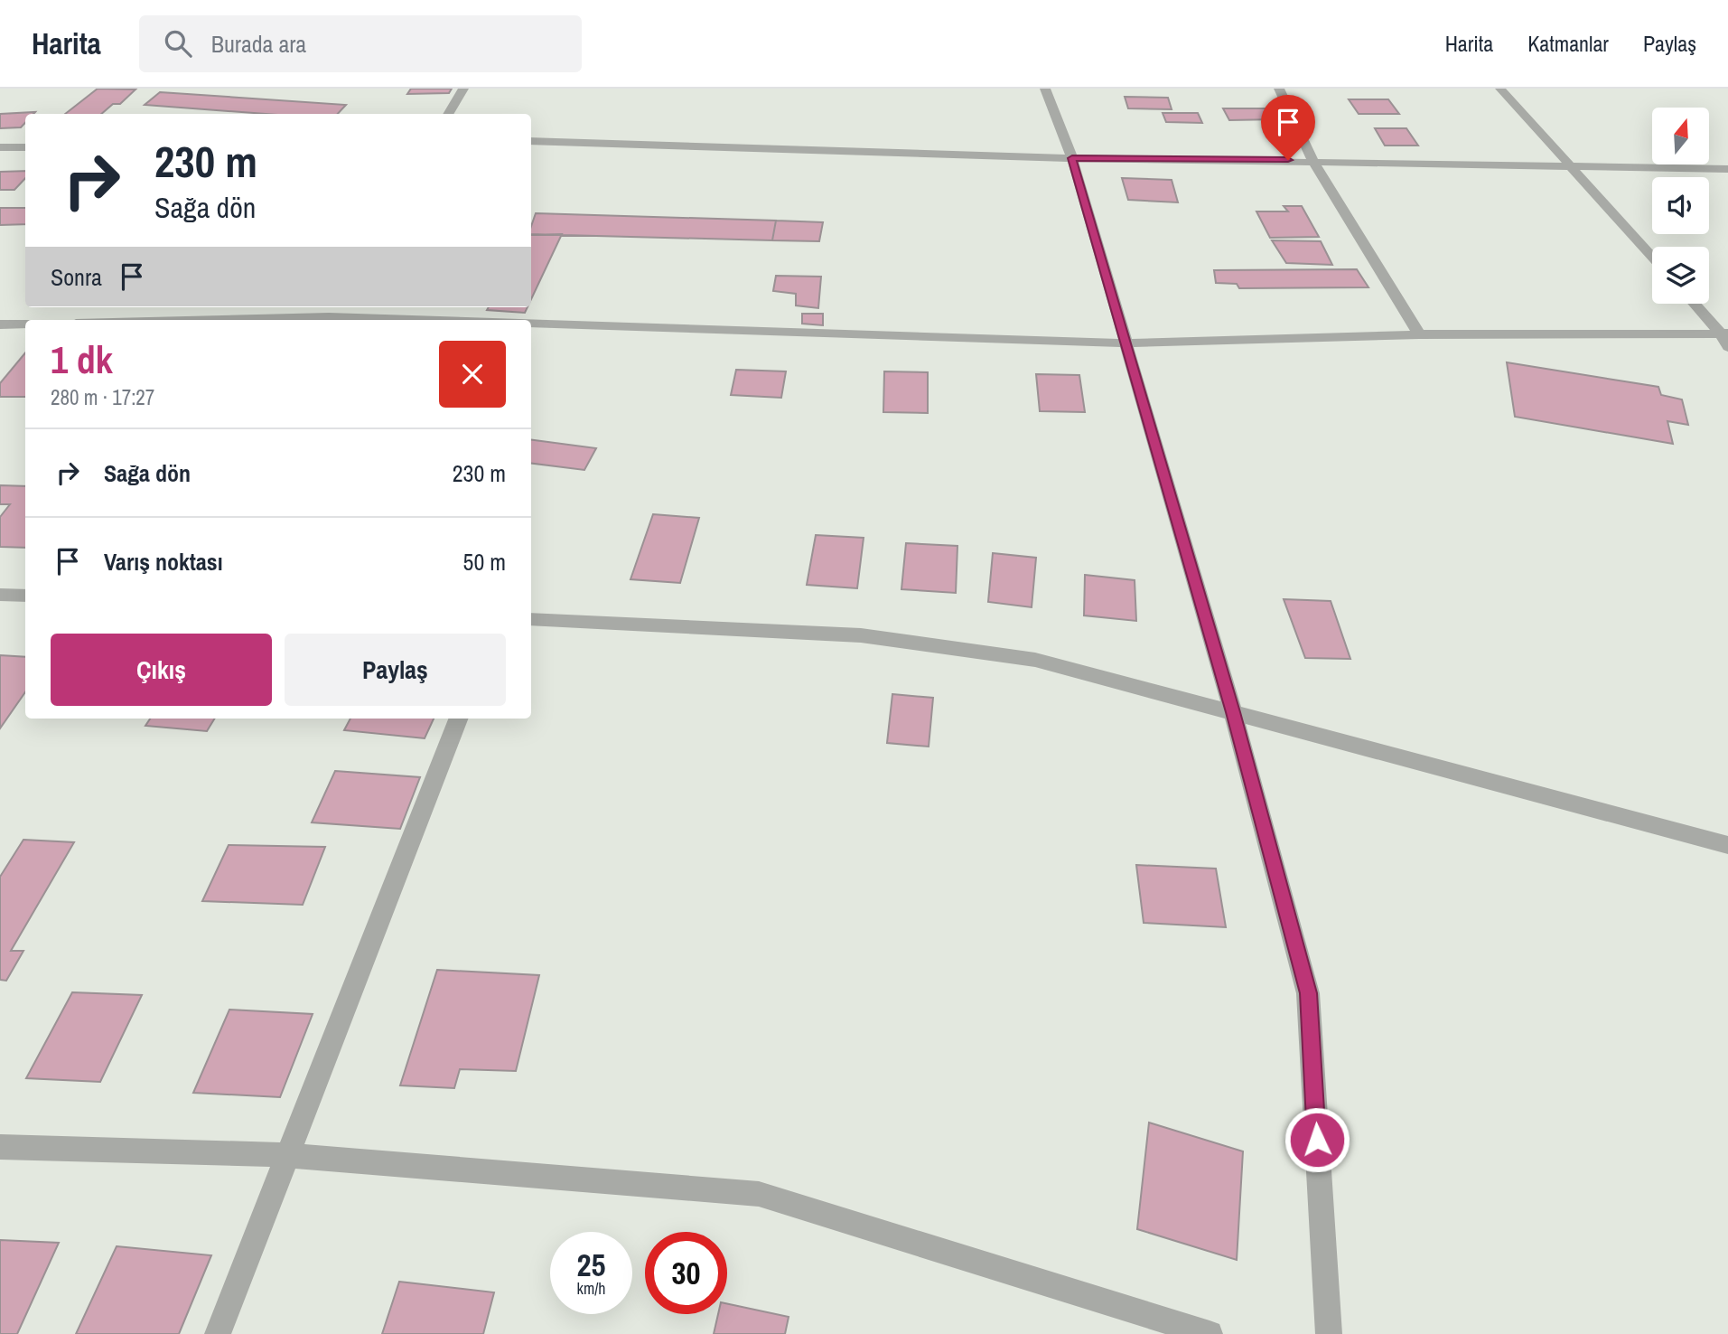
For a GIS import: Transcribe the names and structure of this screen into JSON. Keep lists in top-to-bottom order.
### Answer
{
  "north": "top",
  "page": {
    "header": "Harita",
    "search": "Burada ara",
    "nav": ["Harita", "Katmanlar", "Paylaş"],
    "turn": ["230 m", "Sağa dön"],
    "then": "Sonra",
    "heading": ["1 dk", "280 m · 17:27"],
    "list": [
      {
        "name": "Sağa dön",
        "value": "230 m"
      },
      {
        "name": "Varış noktası",
        "value": "50 m"
      }
    ],
    "buttons": ["Çıkış", "Paylaş"],
    "speed": "25 km/h",
    "limit": "30"
  }
}
